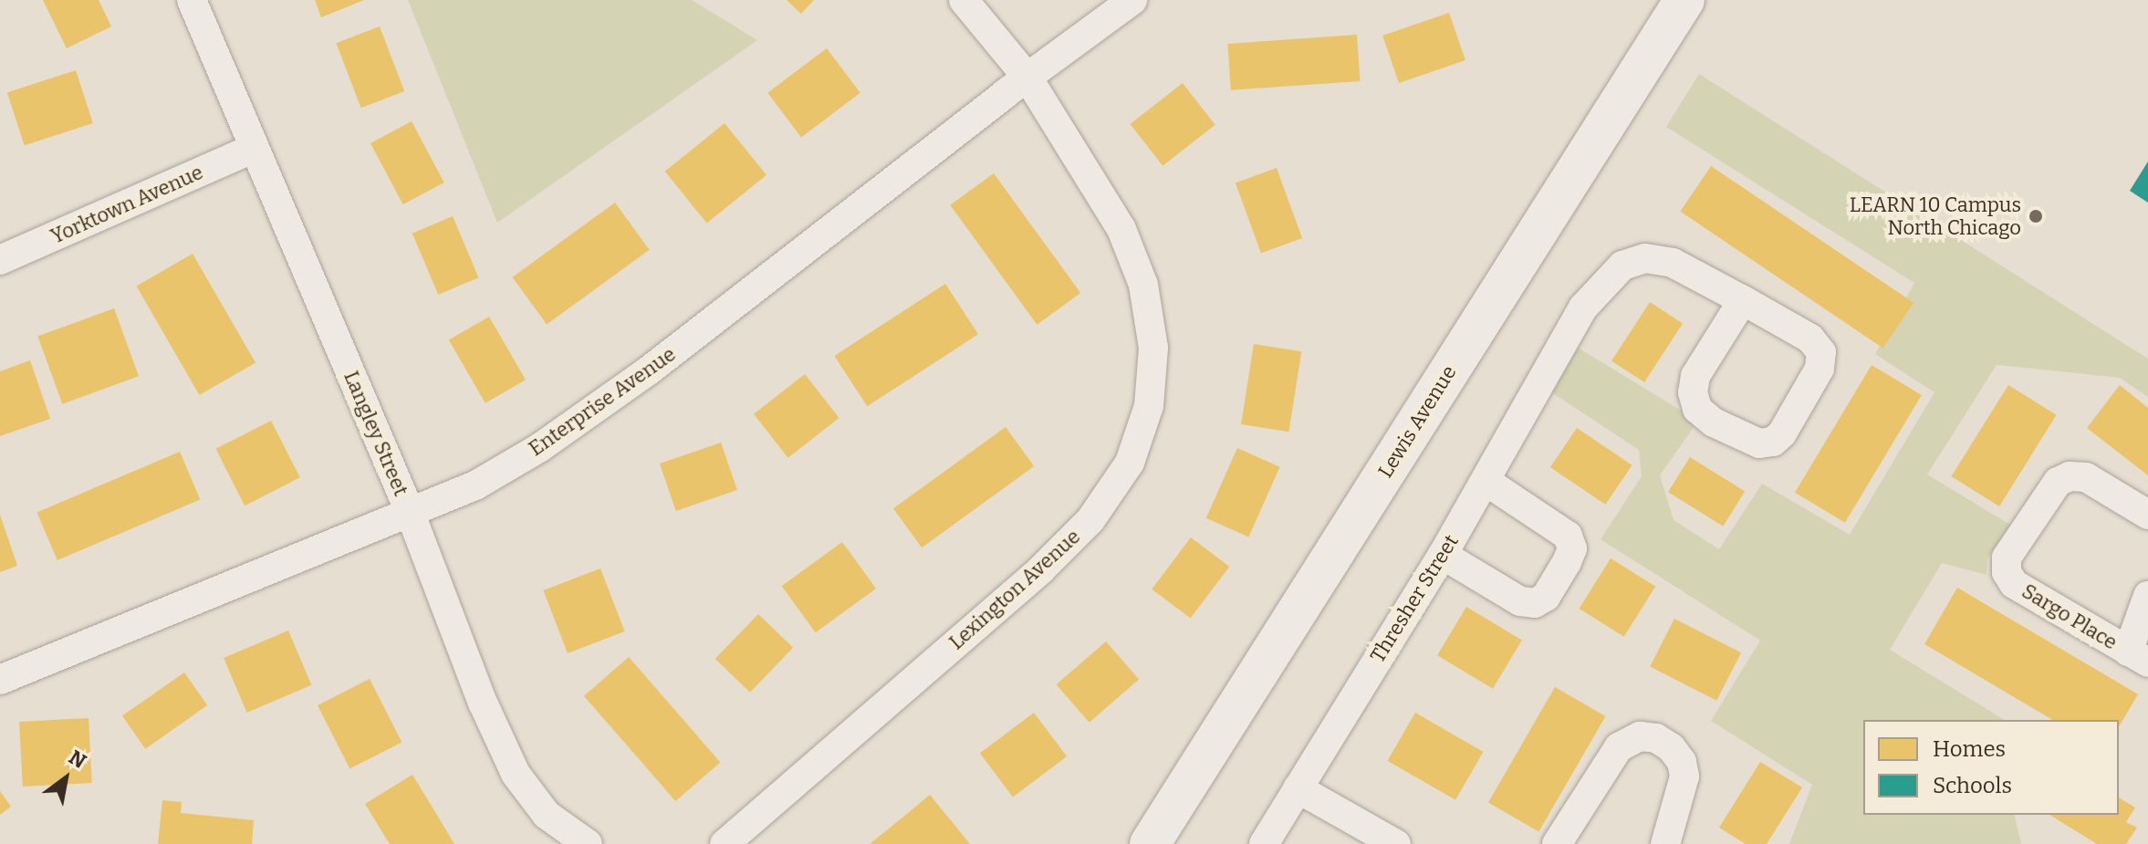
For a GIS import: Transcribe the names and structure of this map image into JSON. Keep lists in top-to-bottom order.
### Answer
{
  "streets": {
    "main road": ["Lewis Avenue"],
    "street": [
      "Yorktown Avenue",
      "Enterprise Avenue",
      "Langley Street",
      "Lexington Avenue",
      "Thresher Street",
      "Sargo Place"
    ]
  },
  "crossings": [
    ["Yorktown Avenue", "Langley Street"],
    ["Enterprise Avenue", "Langley Street"],
    ["Enterprise Avenue", "Lexington Avenue"]
  ],
  "places": ["LEARN 10 Campus North Chicago"],
  "legend": ["Homes", "Schools"],
  "north": "top right"
}
